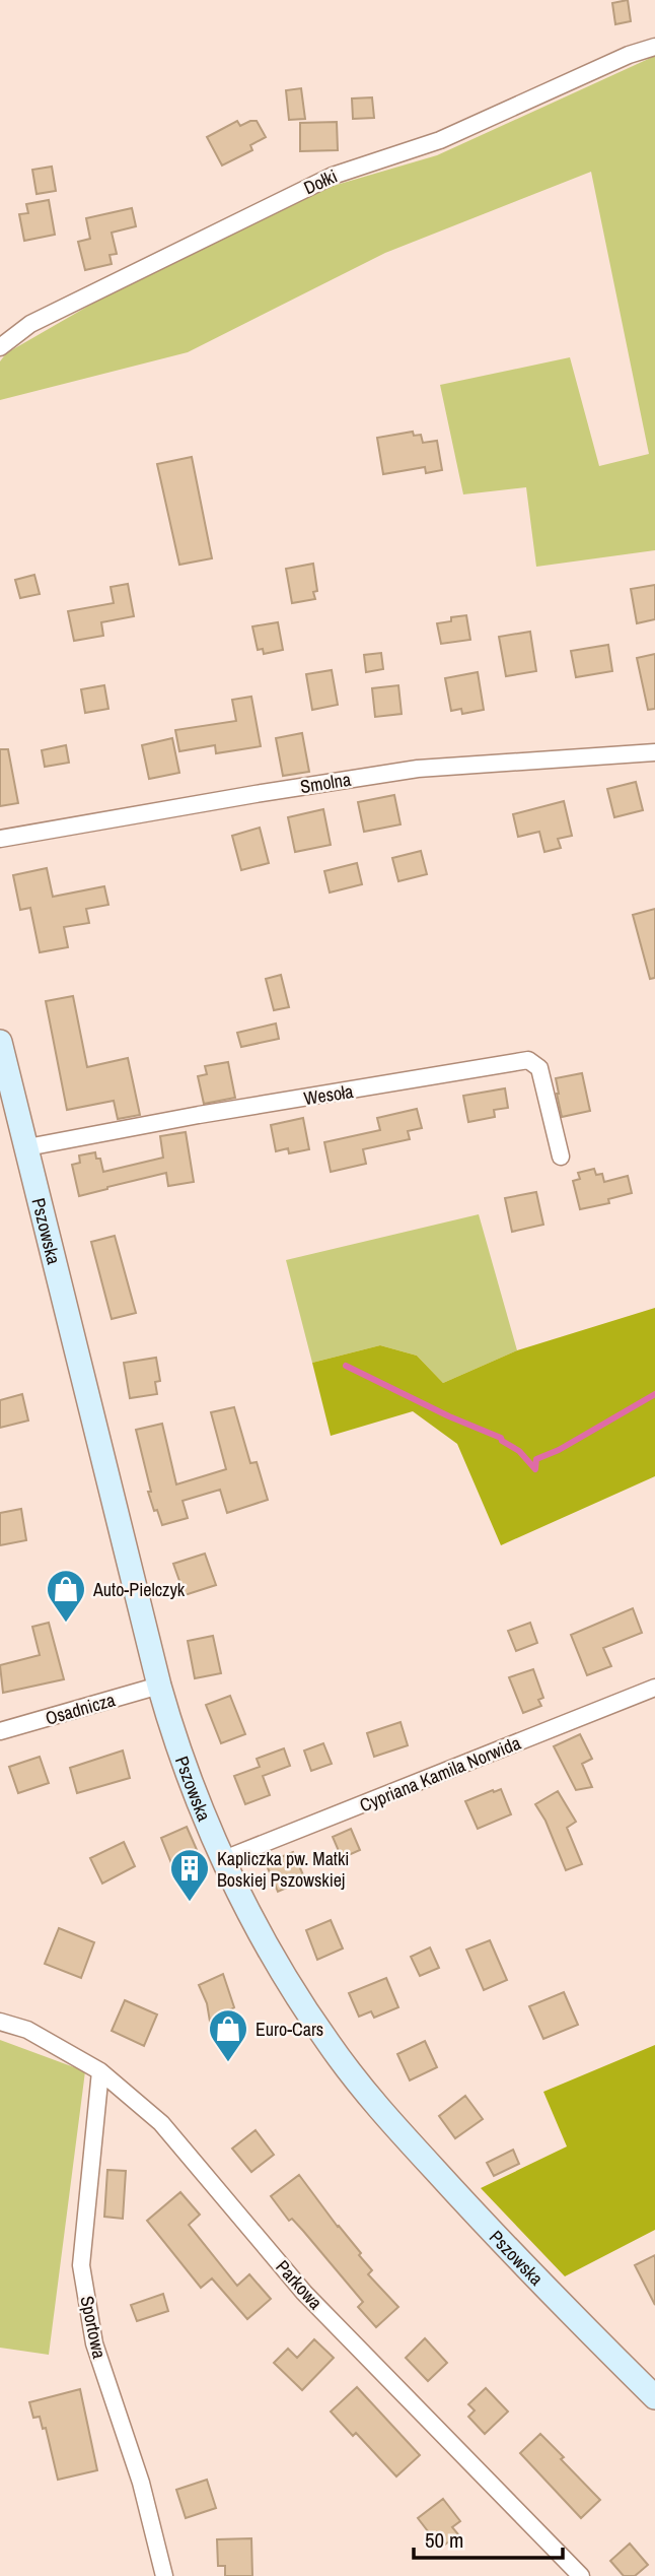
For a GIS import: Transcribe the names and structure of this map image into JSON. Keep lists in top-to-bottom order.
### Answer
{
  "streets": {
    "main road": ["Pszowska"],
    "street": [
      "Dołki",
      "Smolna",
      "Wesoła",
      "Osadnicza",
      "Cypriana Kamila Norwida",
      "Parkowa",
      "Sportowa"
    ]
  },
  "crossings": [
    ["Wesoła", "Pszowska"],
    ["Pszowska", "Osadnicza"],
    ["Pszowska", "Cypriana Kamila Norwida"],
    ["Parkowa", "Sportowa"]
  ],
  "places": {
    "shop": ["Auto-Pielczyk", "Euro-Cars"],
    "building": ["Kapliczka pw. Matki Boskiej Pszowskiej"]
  },
  "scale_bar": "50 m"
}
